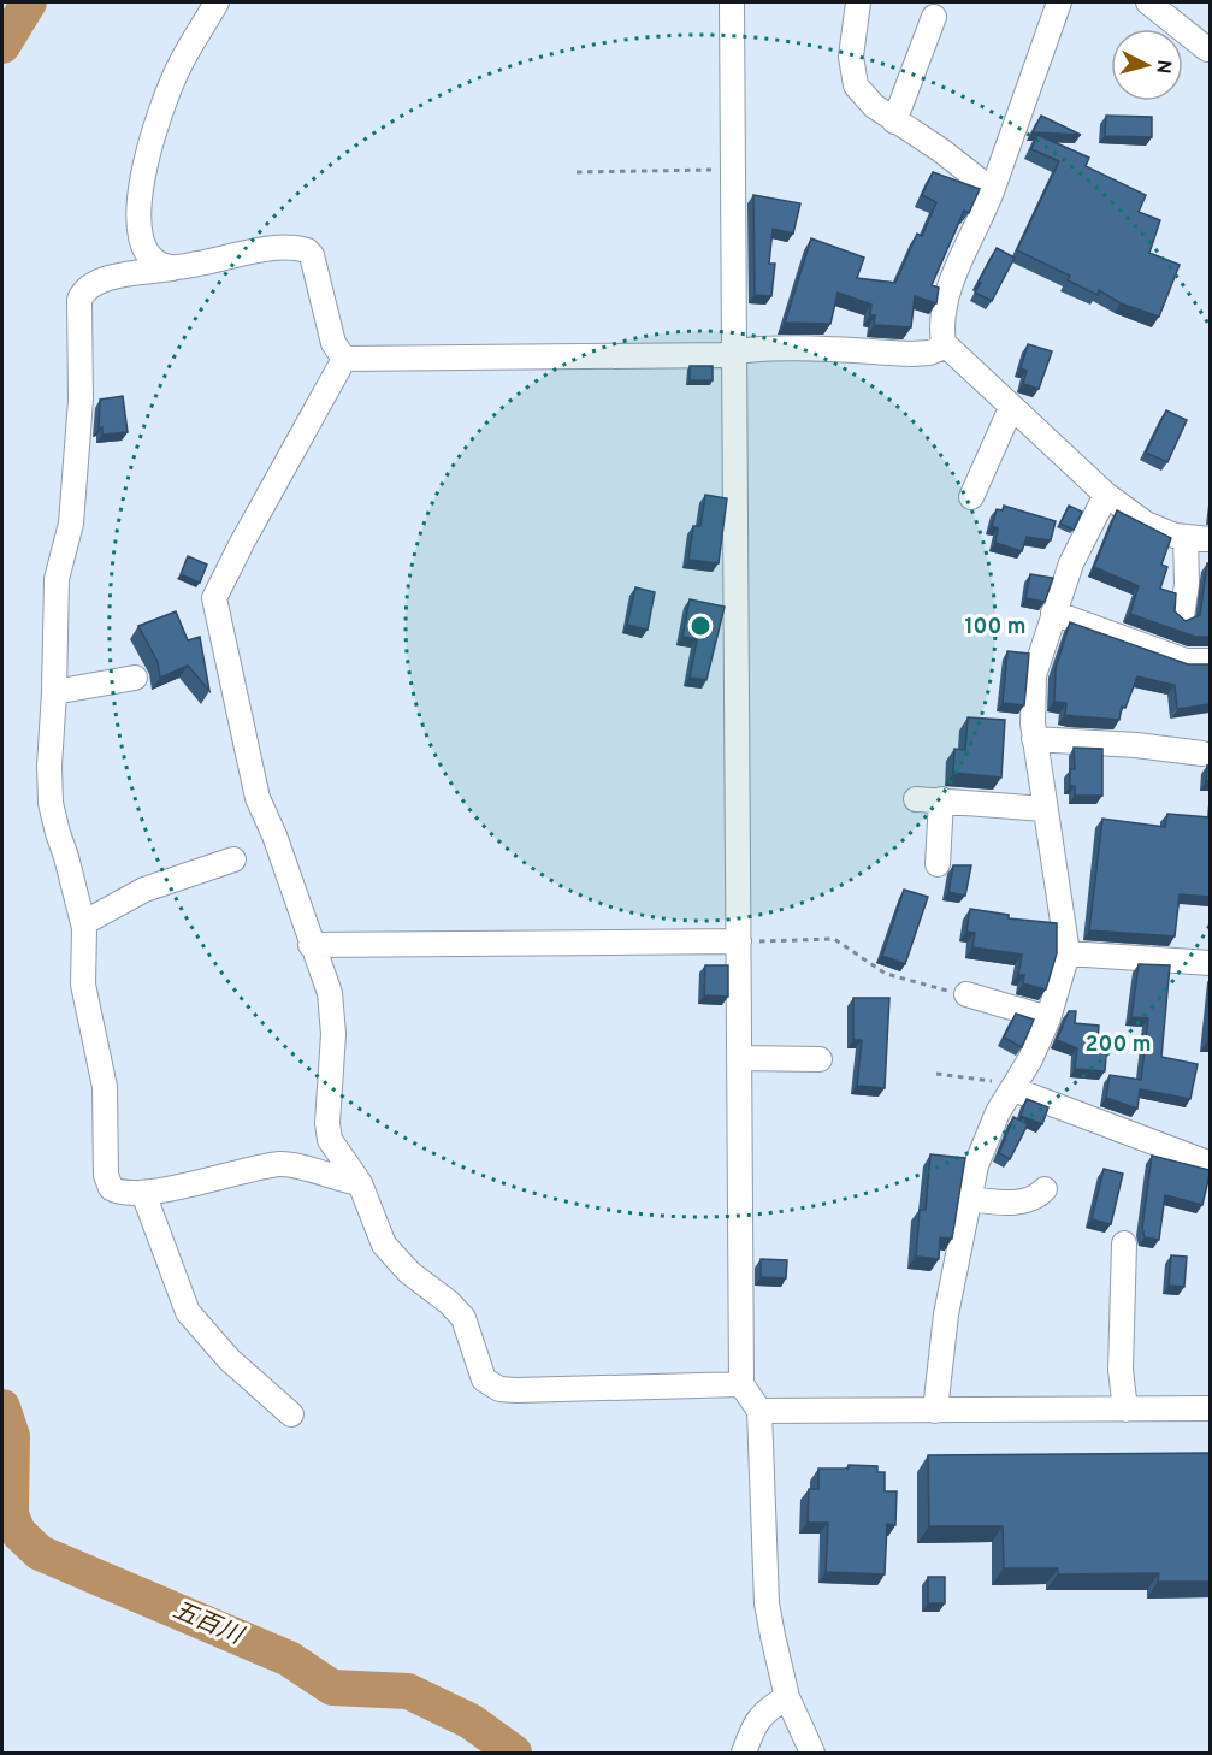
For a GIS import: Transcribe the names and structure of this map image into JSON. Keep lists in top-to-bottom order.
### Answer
{
  "water": ["五百川"],
  "north": "right",
  "rings": ["100 m", "200 m"]
}
